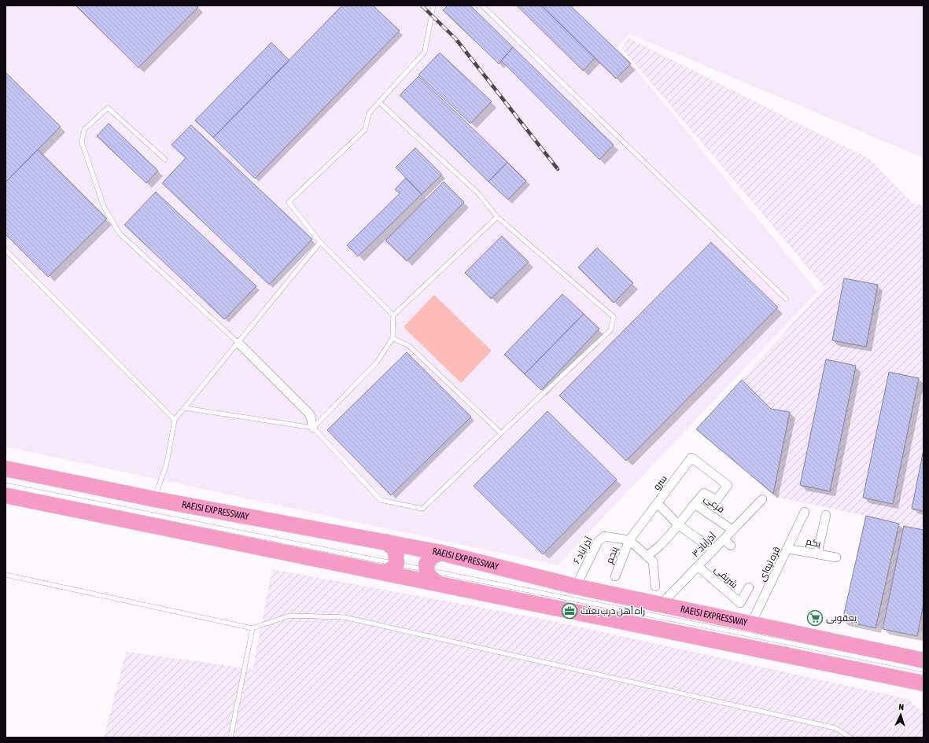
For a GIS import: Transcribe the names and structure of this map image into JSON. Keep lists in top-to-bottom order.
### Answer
{
  "streets": {
    "highway": ["RAEISI EXPRESSWAY"],
    "street": [
      "سرو",
      "فرعی",
      "یکم",
      "۳ آذرآباد",
      "آذر آباد ۶",
      "پنجم",
      "قره تپه‌ای",
      "شریفی"
    ]
  },
  "crossings": [
    ["سرو", "فرعی"],
    ["سرو", "آذر آباد ۶"],
    ["سرو", "پنجم"],
    ["فرعی", "۳ آذرآباد"],
    ["RAEISI EXPRESSWAY", "۳ آذرآباد"],
    ["RAEISI EXPRESSWAY", "آذر آباد ۶"],
    ["RAEISI EXPRESSWAY", "قره تپه‌ای"],
    ["یکم", "قره تپه‌ای"],
    ["۳ آذرآباد", "شریفی"],
    ["آذر آباد ۶", "پنجم"]
  ],
  "places": {
    "office": ["راه آهن درب بعثت"],
    "supermarket": ["یعقوبی"]
  },
  "north": "top"
}
